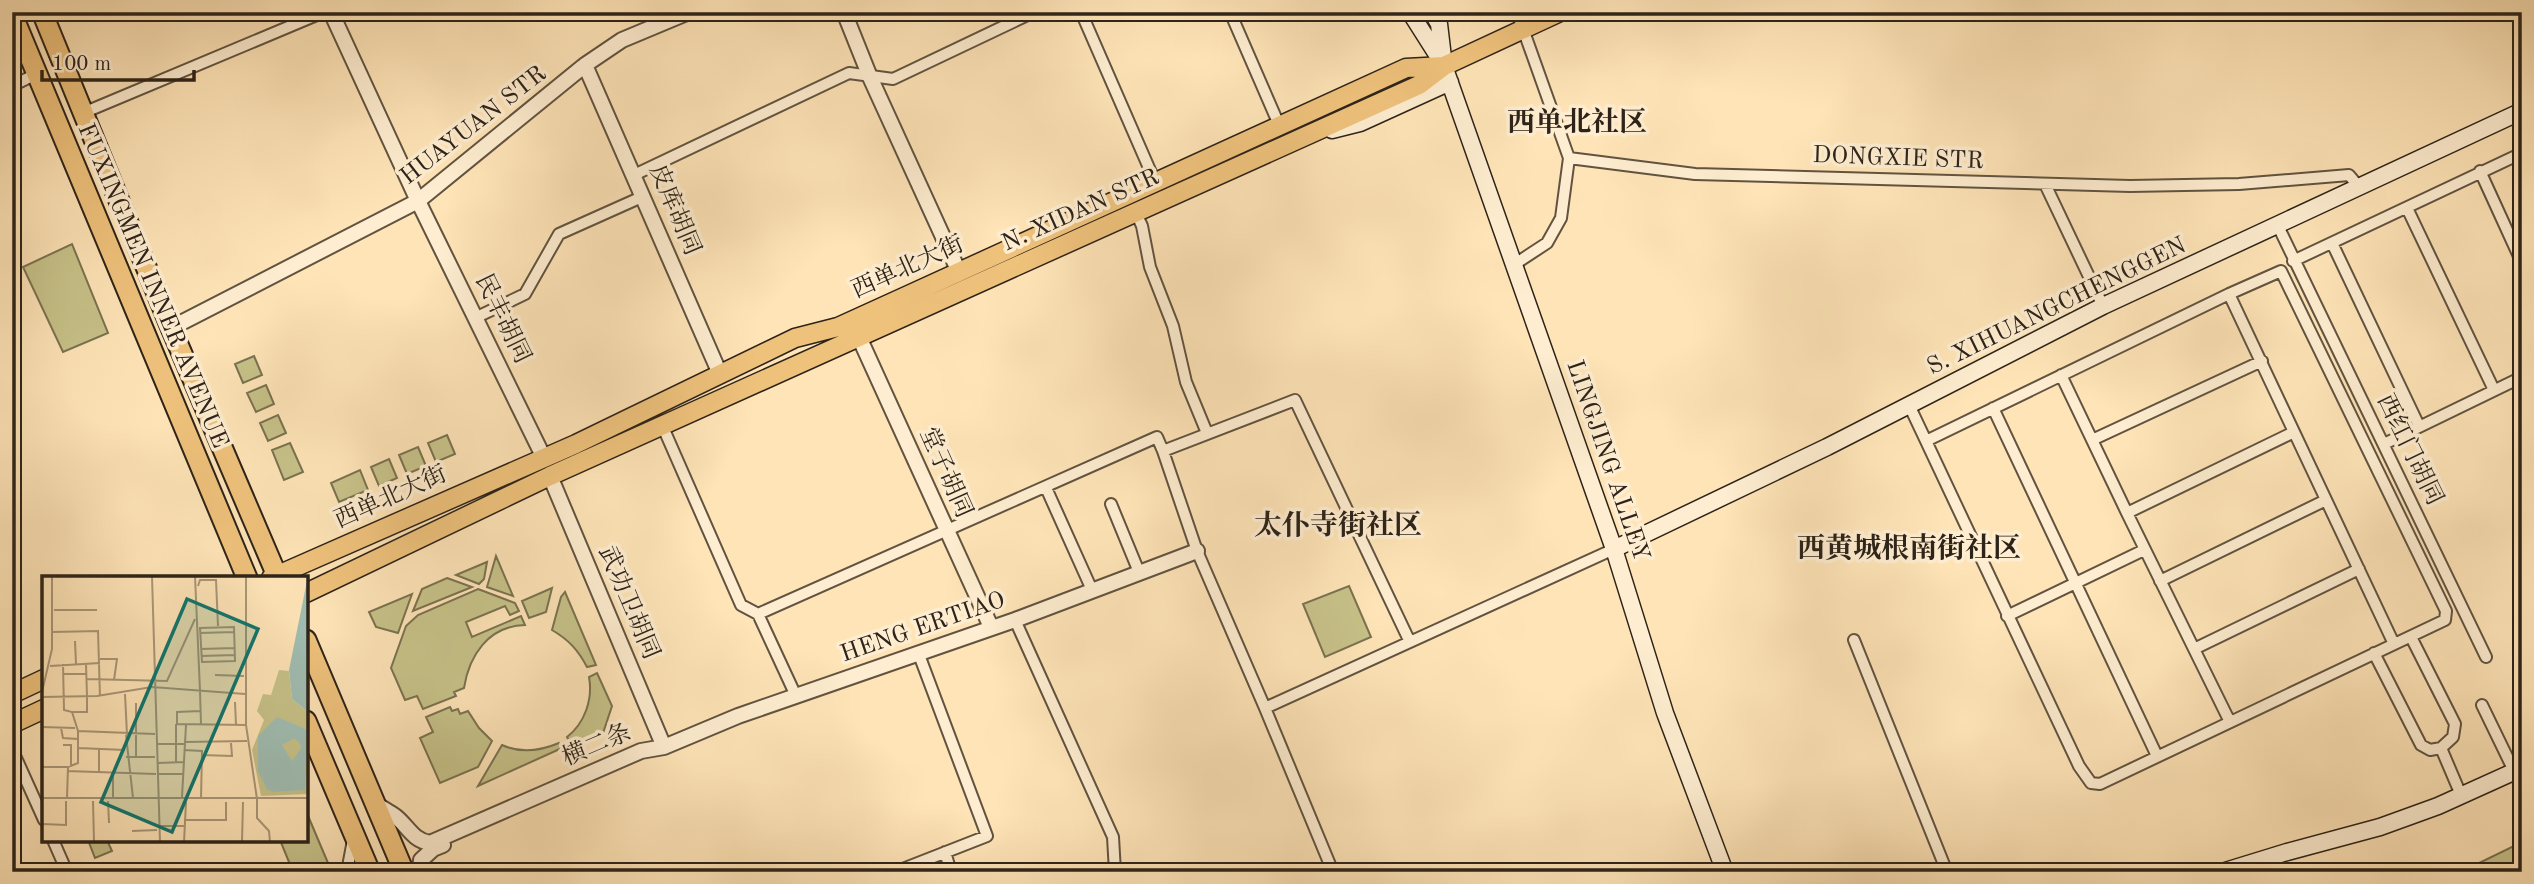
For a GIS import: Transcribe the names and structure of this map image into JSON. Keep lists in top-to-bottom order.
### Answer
{
  "streets": {
    "highway": ["FUXINGMEN INNER AVENUE"],
    "main road": [
      "N. XIDAN STR",
      "西单北大街",
      "S. XIHUANGCHENGGEN",
      "LINGJING ALLEY"
    ],
    "street": [
      "HUAYUAN STR",
      "DONGXIE STR",
      "皮库胡同",
      "民丰胡同",
      "西红门胡同",
      "堂子胡同",
      "武功卫胡同",
      "HENG ERTIAO",
      "横二条"
    ]
  },
  "crossings": [
    ["HUAYUAN STR", "皮库胡同"],
    ["HUAYUAN STR", "FUXINGMEN INNER AVENUE"],
    ["HUAYUAN STR", "民丰胡同"],
    ["DONGXIE STR", "S. XIHUANGCHENGGEN"],
    ["皮库胡同", "西单北大街"],
    ["N. XIDAN STR", "西单北大街"],
    ["N. XIDAN STR", "LINGJING ALLEY"],
    ["N. XIDAN STR", "堂子胡同"],
    ["西单北大街", "民丰胡同"],
    ["西单北大街", "LINGJING ALLEY"],
    ["西单北大街", "堂子胡同"],
    ["西单北大街", "武功卫胡同"],
    ["S. XIHUANGCHENGGEN", "西红门胡同"],
    ["S. XIHUANGCHENGGEN", "LINGJING ALLEY"],
    ["堂子胡同", "HENG ERTIAO"],
    ["武功卫胡同", "HENG ERTIAO"],
    ["武功卫胡同", "横二条"],
    ["HENG ERTIAO", "横二条"]
  ],
  "districts": ["西单北社区", "太仆寺街社区", "西黄城根南街社区"],
  "scale_bar": "100 m"
}
